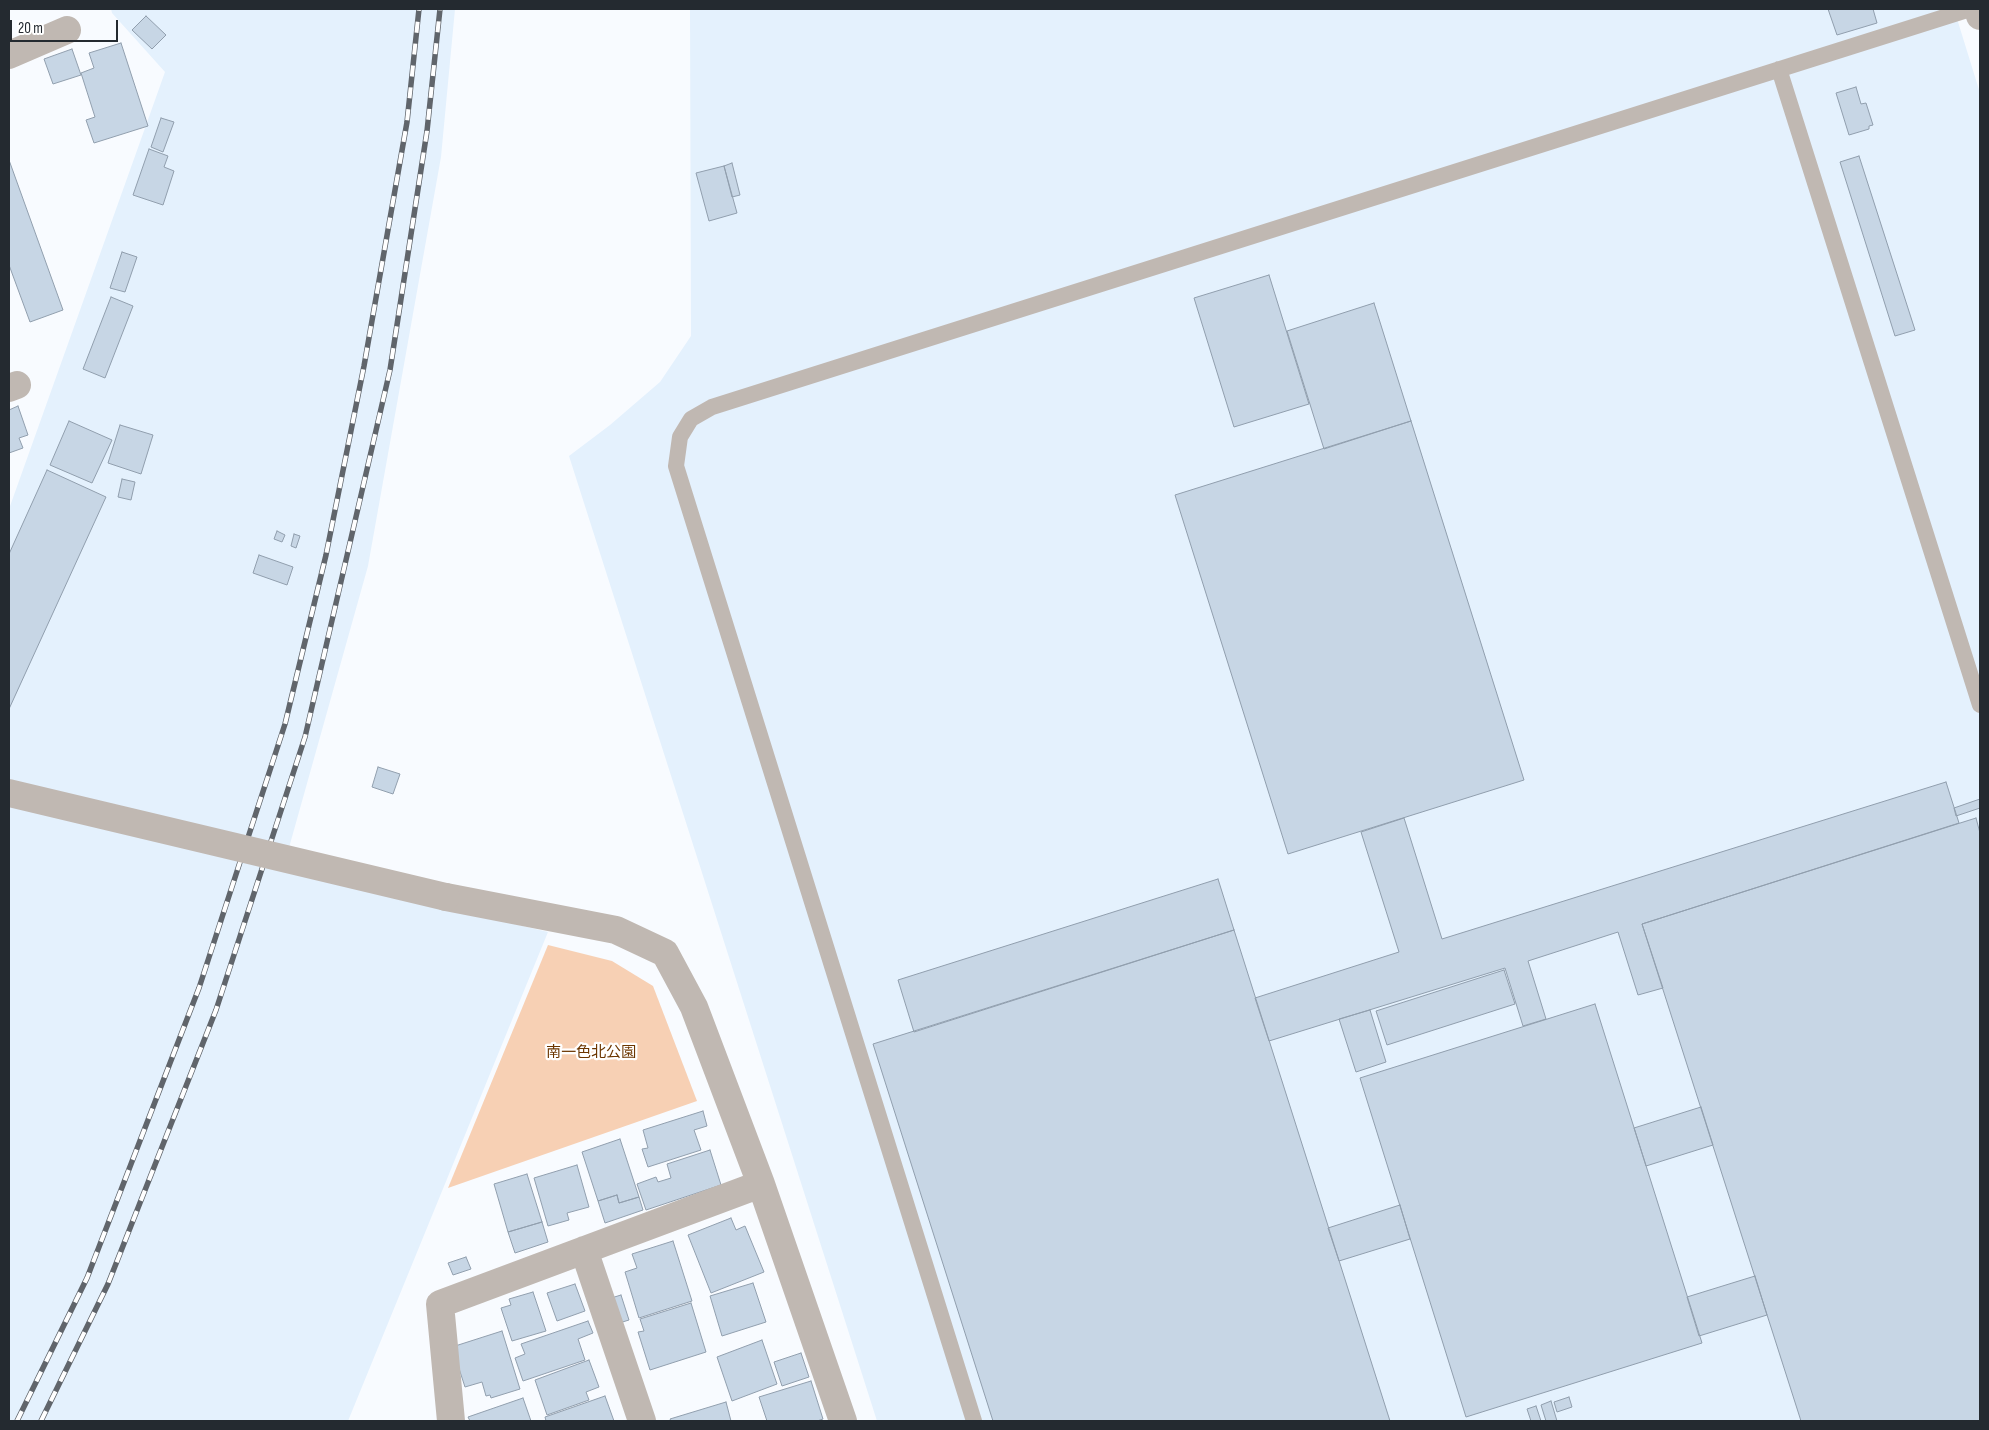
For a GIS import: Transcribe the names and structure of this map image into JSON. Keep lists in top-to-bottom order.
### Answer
{
  "parks": ["南一色北公園"],
  "scale_bar": "20 m"
}
